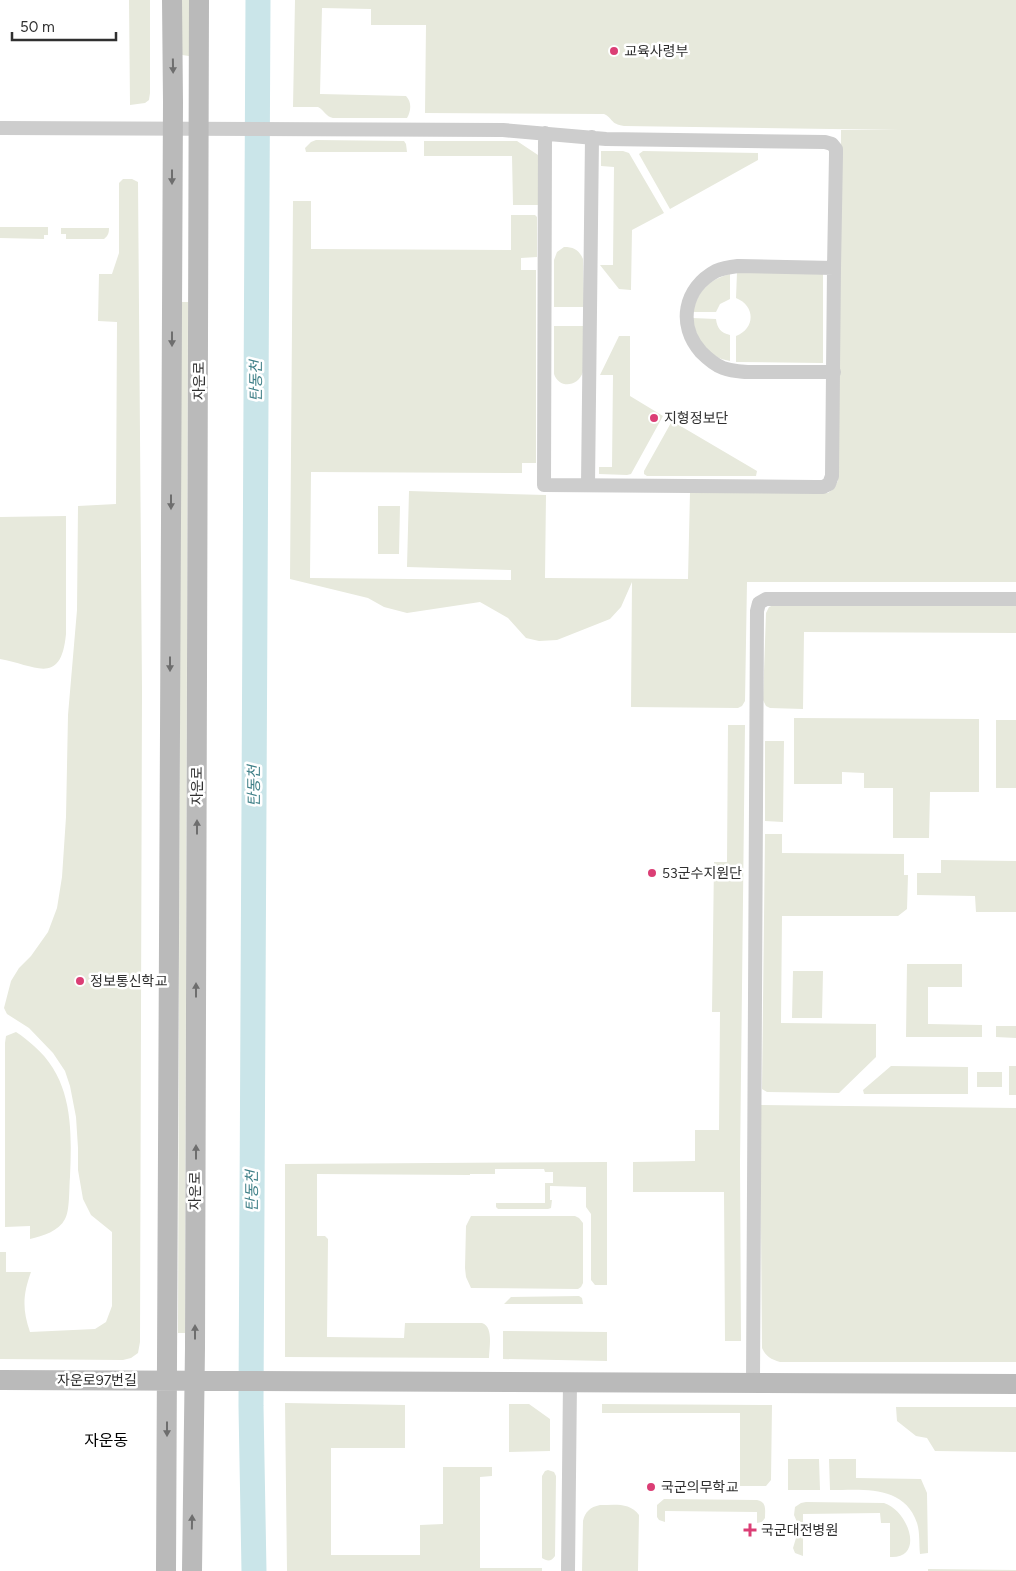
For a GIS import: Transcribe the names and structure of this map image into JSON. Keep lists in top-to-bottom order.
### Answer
{
  "streets": {
    "street": ["자운로", "자운로97번길"]
  },
  "crossings": [
    ["자운로", "자운로97번길"]
  ],
  "districts": ["자운동"],
  "water": ["탄동천"],
  "places": {
    "other": [
      "교육사령부",
      "지형정보단",
      "53군수지원단",
      "정보통신학교",
      "국군의무학교"
    ],
    "health": ["국군대전병원"]
  },
  "scale_bar": "50 m"
}
